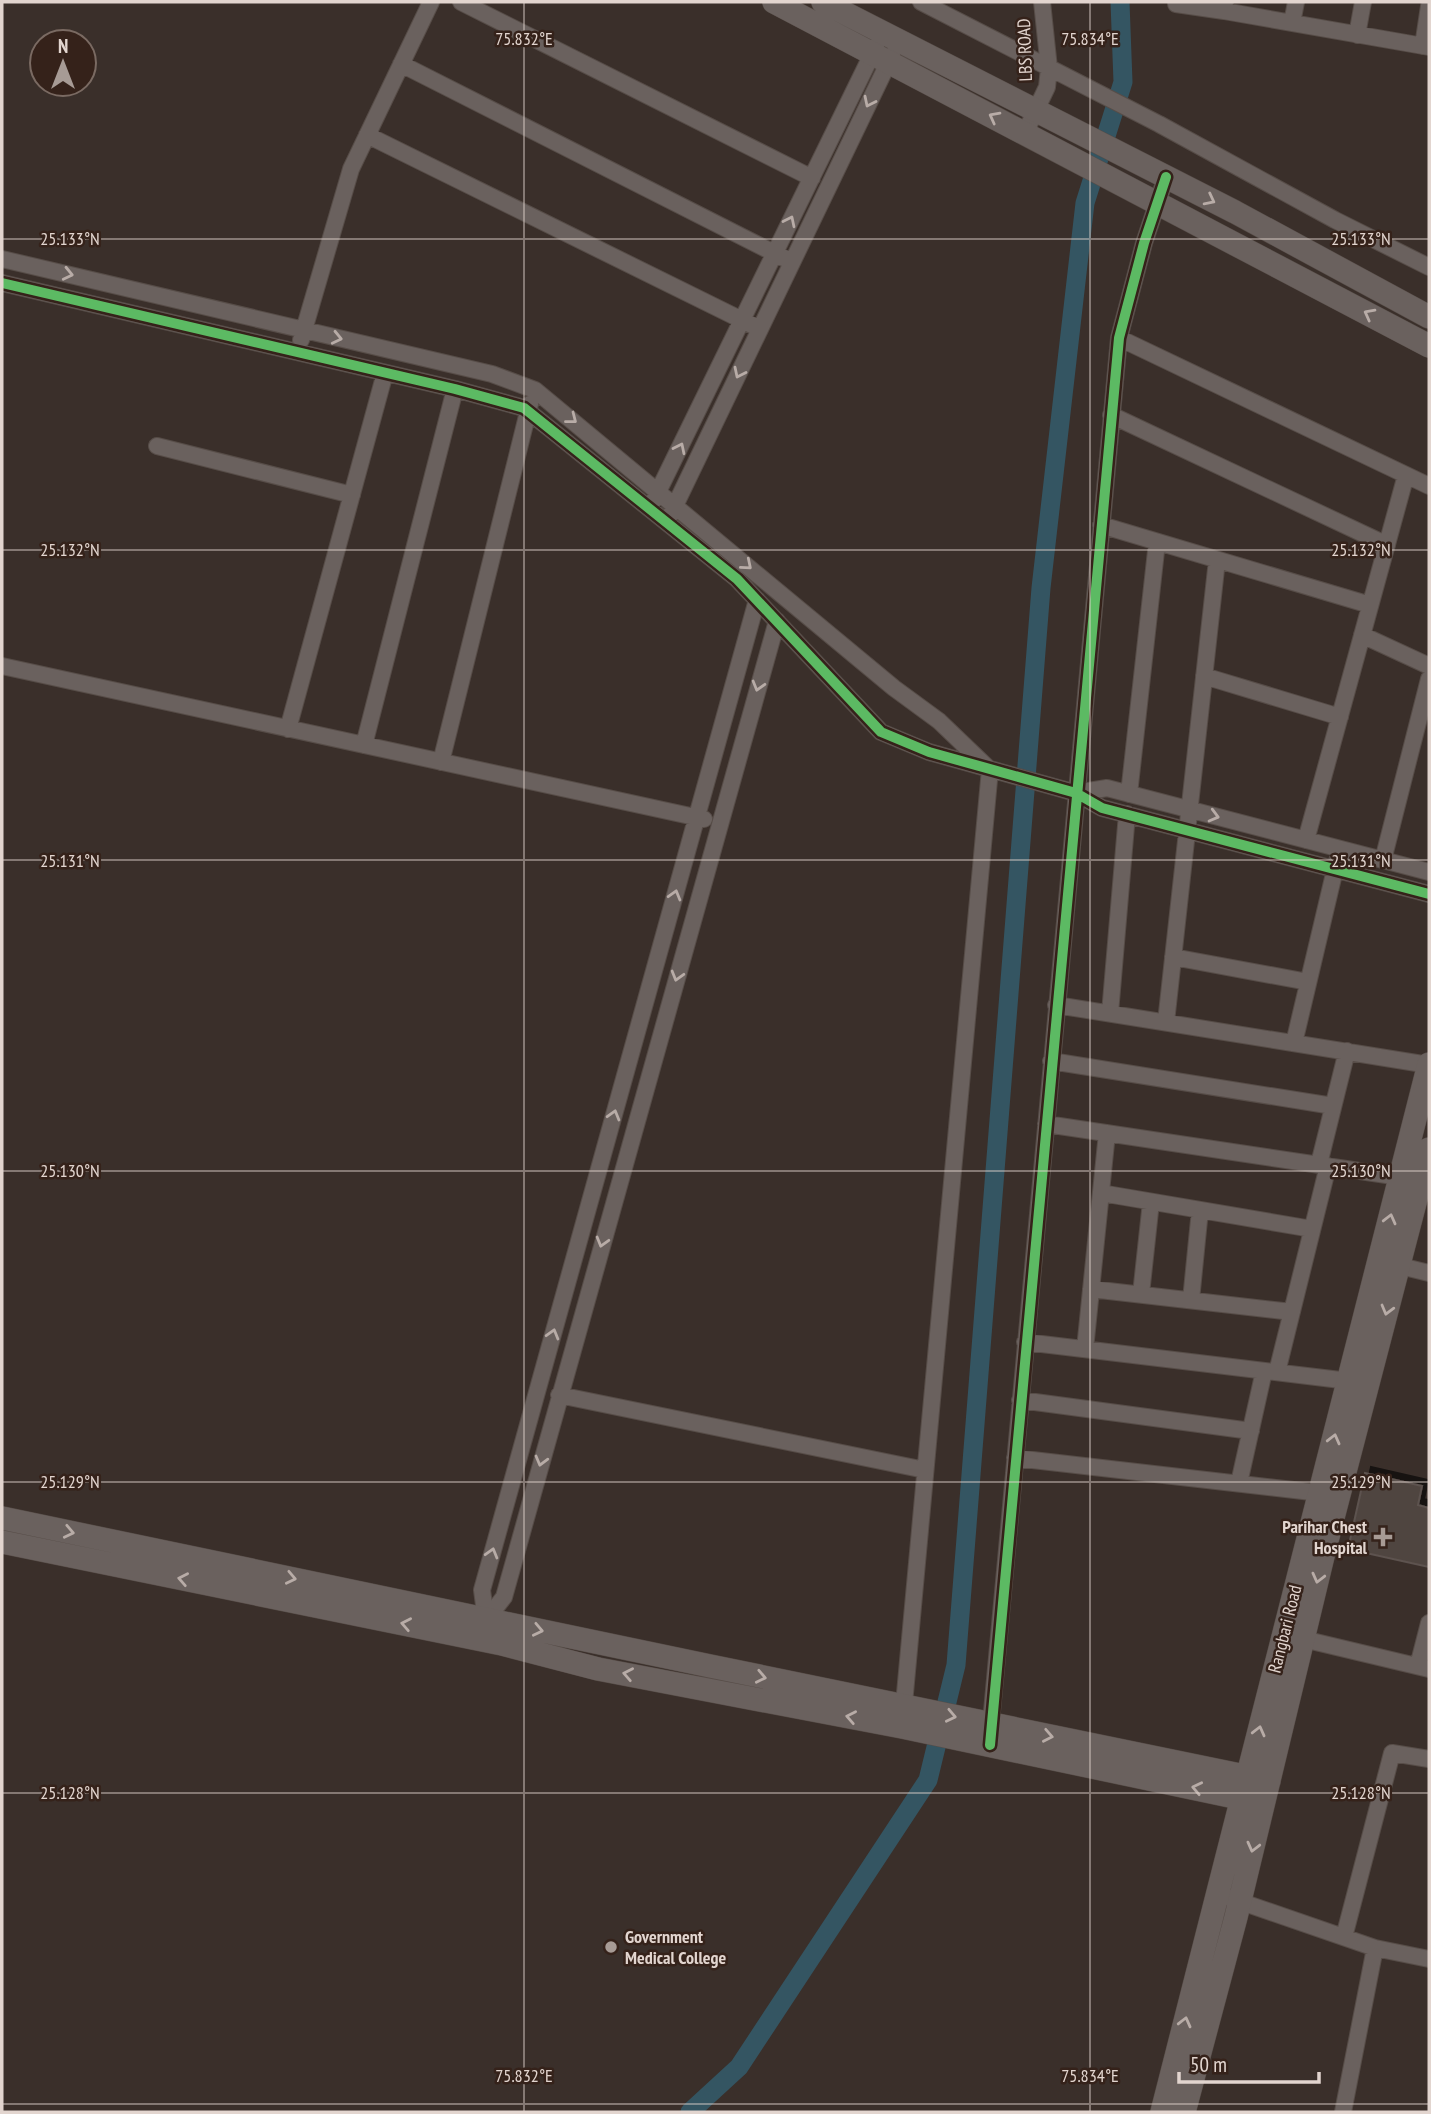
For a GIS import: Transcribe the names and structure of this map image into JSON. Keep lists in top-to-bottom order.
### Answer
{
  "streets": {
    "street": ["LBS ROAD", "Rangbari Road"]
  },
  "places": {
    "health": ["Parihar Chest Hospital"],
    "other": ["Government Medical College"]
  },
  "scale_bar": "50 m",
  "north": "top",
  "coordinates": [
    "75.832°E",
    "75.834°E",
    "25.133°N",
    "25.132°N",
    "25.131°N",
    "25.130°N",
    "25.129°N",
    "25.128°N"
  ]
}
